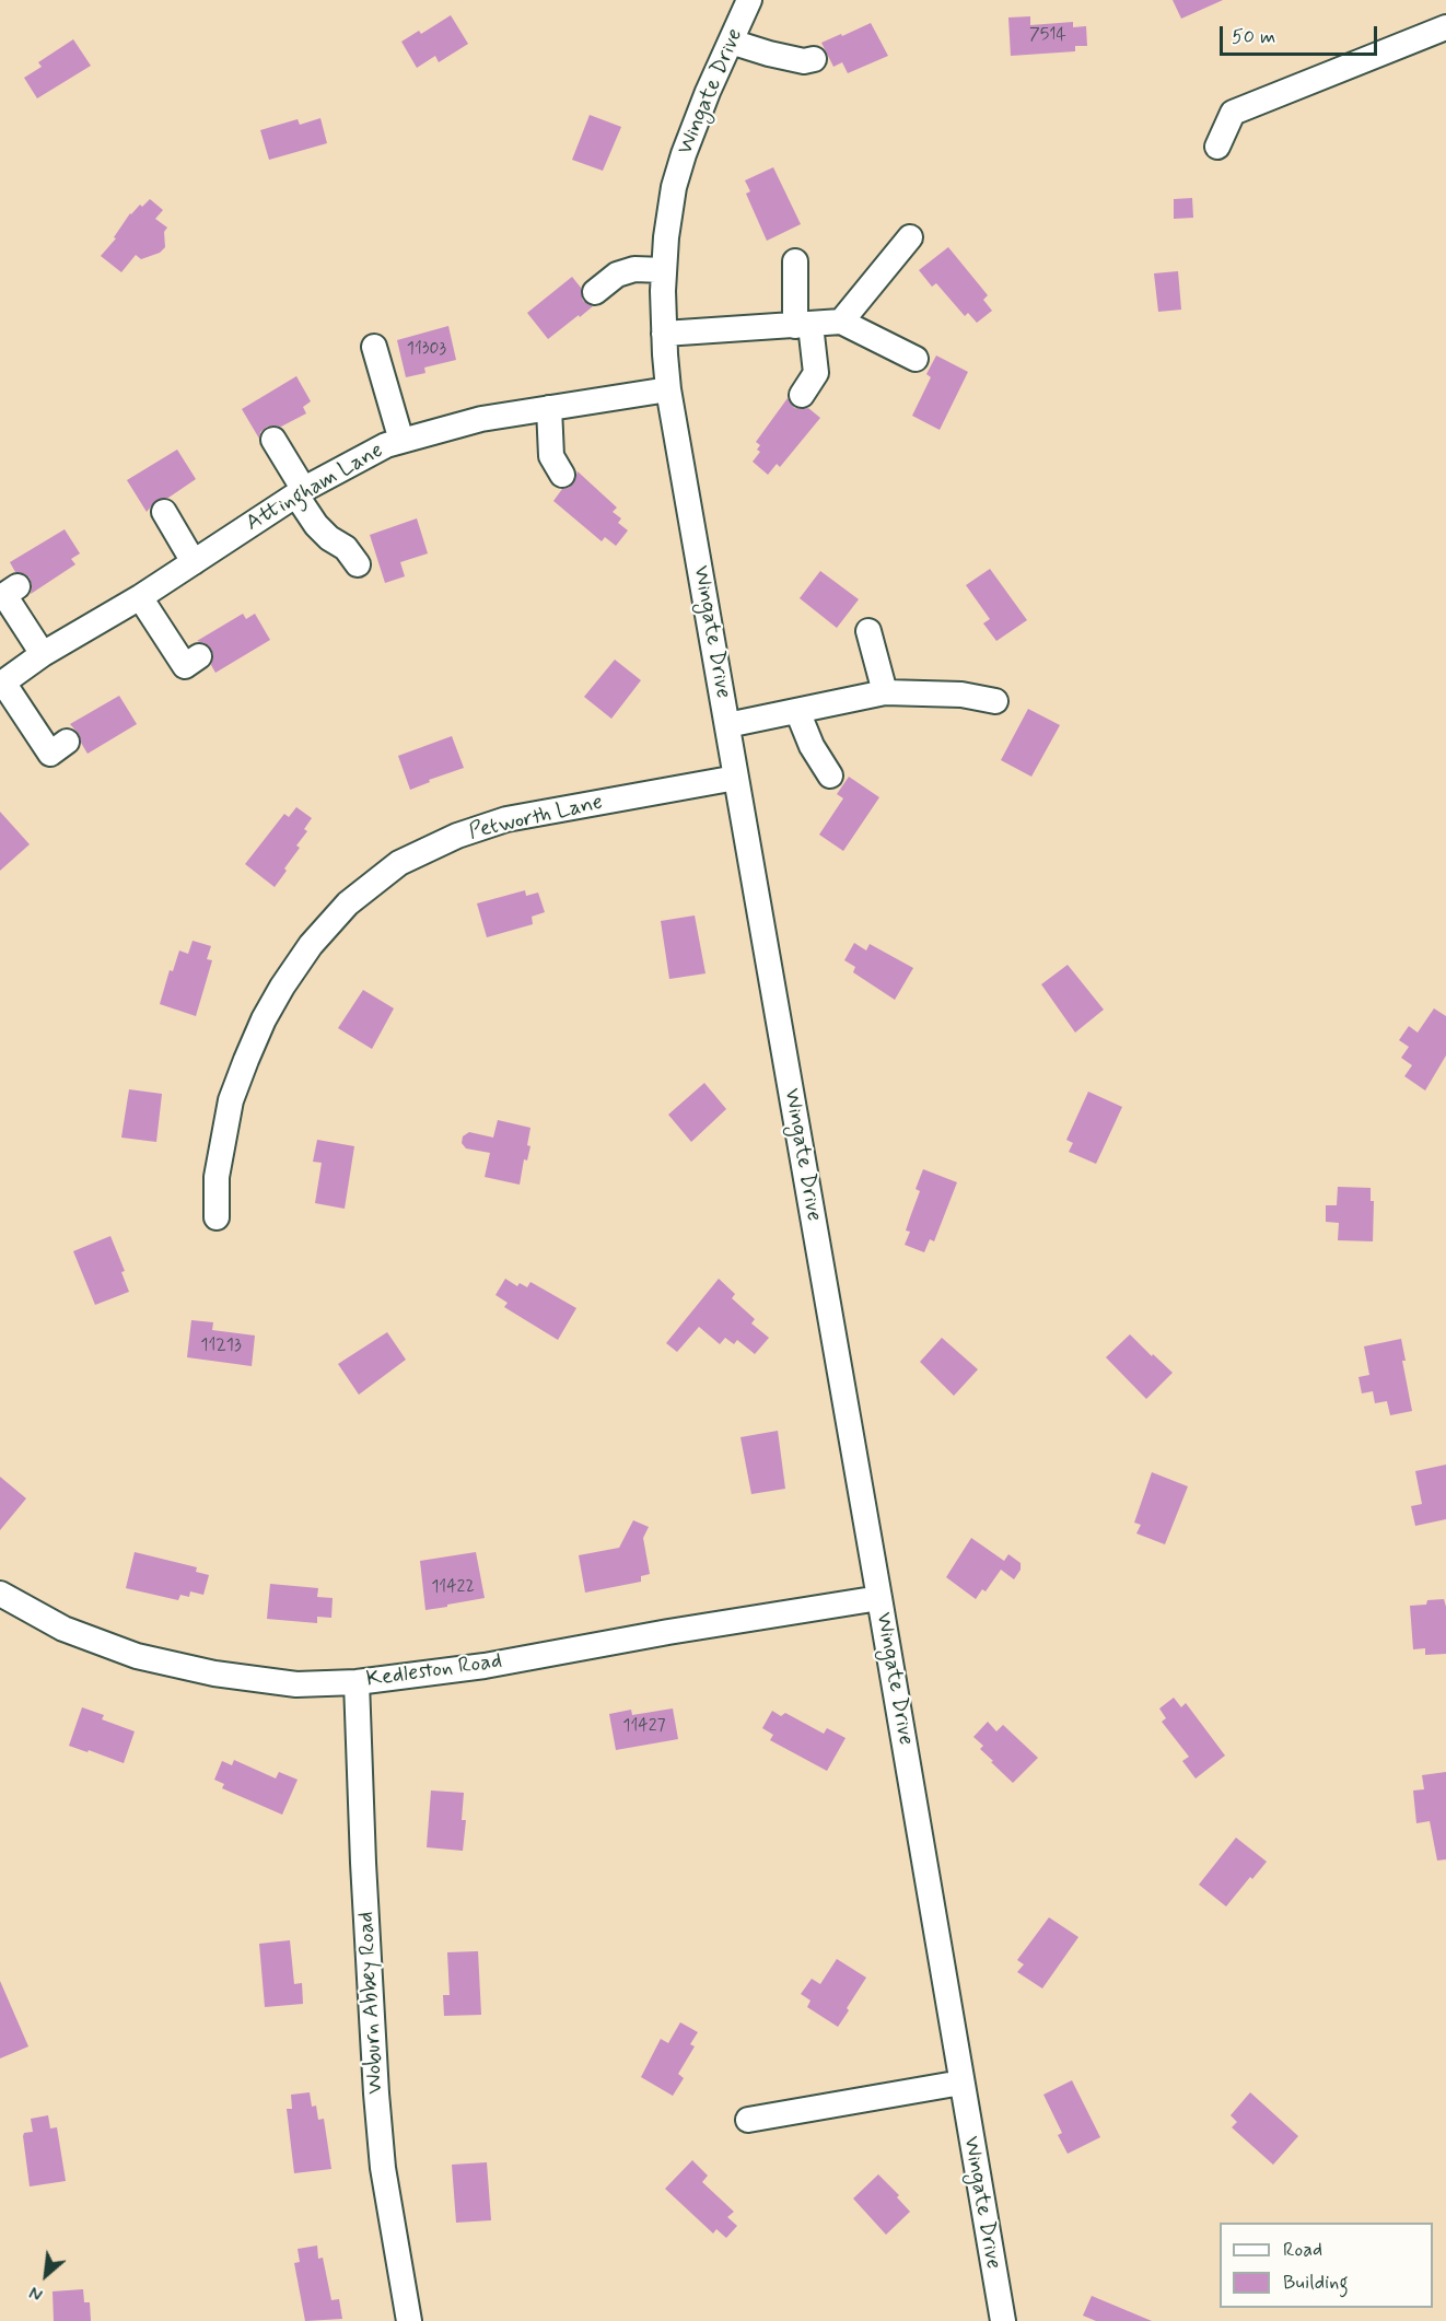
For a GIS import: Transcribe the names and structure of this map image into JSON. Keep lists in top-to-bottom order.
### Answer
{
  "streets": {
    "street": [
      "Wingate Drive",
      "Attingham Lane",
      "Petworth Lane",
      "Kedleston Road",
      "Woburn Abbey Road"
    ]
  },
  "crossings": [
    ["Wingate Drive", "Attingham Lane"],
    ["Wingate Drive", "Petworth Lane"],
    ["Wingate Drive", "Kedleston Road"],
    ["Kedleston Road", "Woburn Abbey Road"]
  ],
  "house_numbers": [
    "7514",
    "11303",
    "11213",
    "11422",
    "11427"
  ],
  "legend": ["Road", "Building"],
  "scale_bar": "50 m",
  "north": "bottom left"
}
